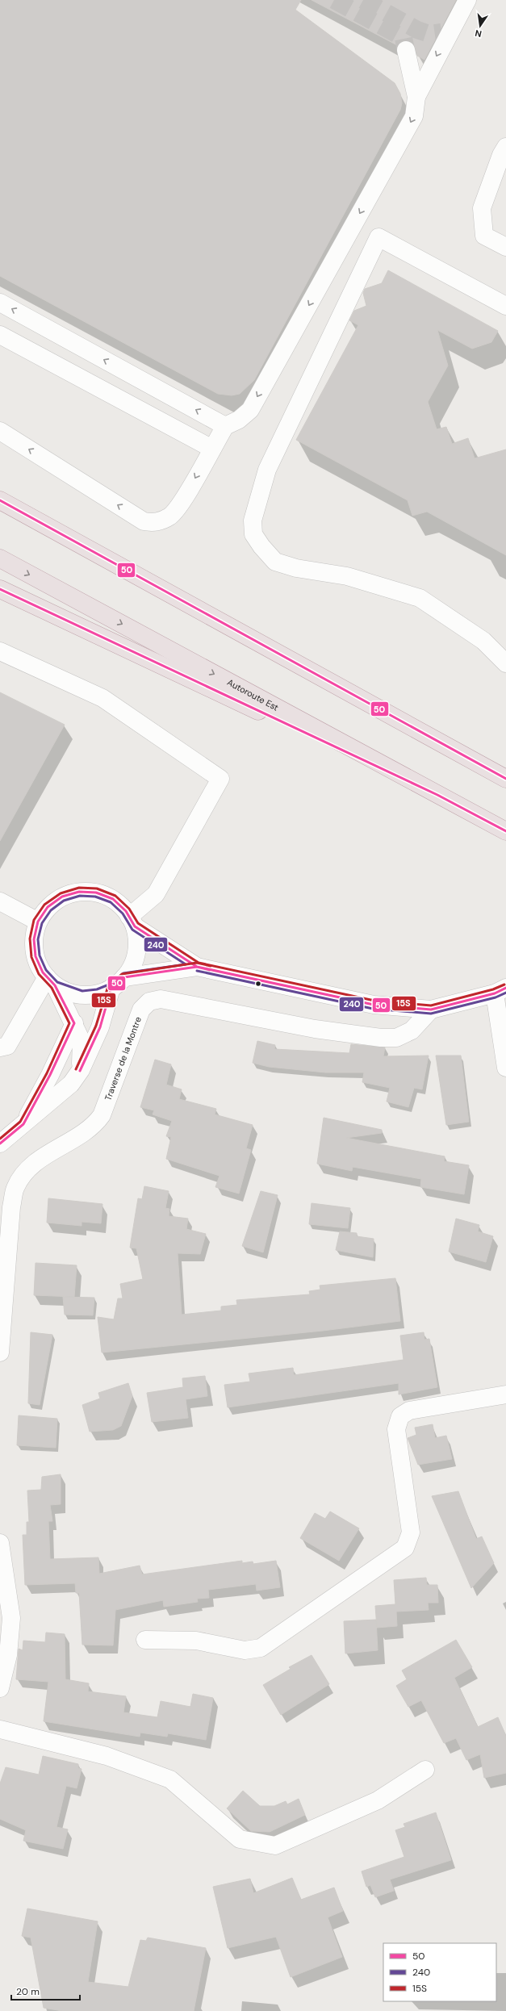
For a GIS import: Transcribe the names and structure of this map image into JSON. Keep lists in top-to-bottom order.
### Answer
{
  "streets": {
    "highway": ["Autoroute Est"],
    "street": ["Traverse de la Montre"]
  },
  "lines": ["transit line 50", "transit line 15S", "transit line 240"],
  "legend": ["50", "240", "15S"],
  "scale_bar": "20 m",
  "north": "bottom"
}
